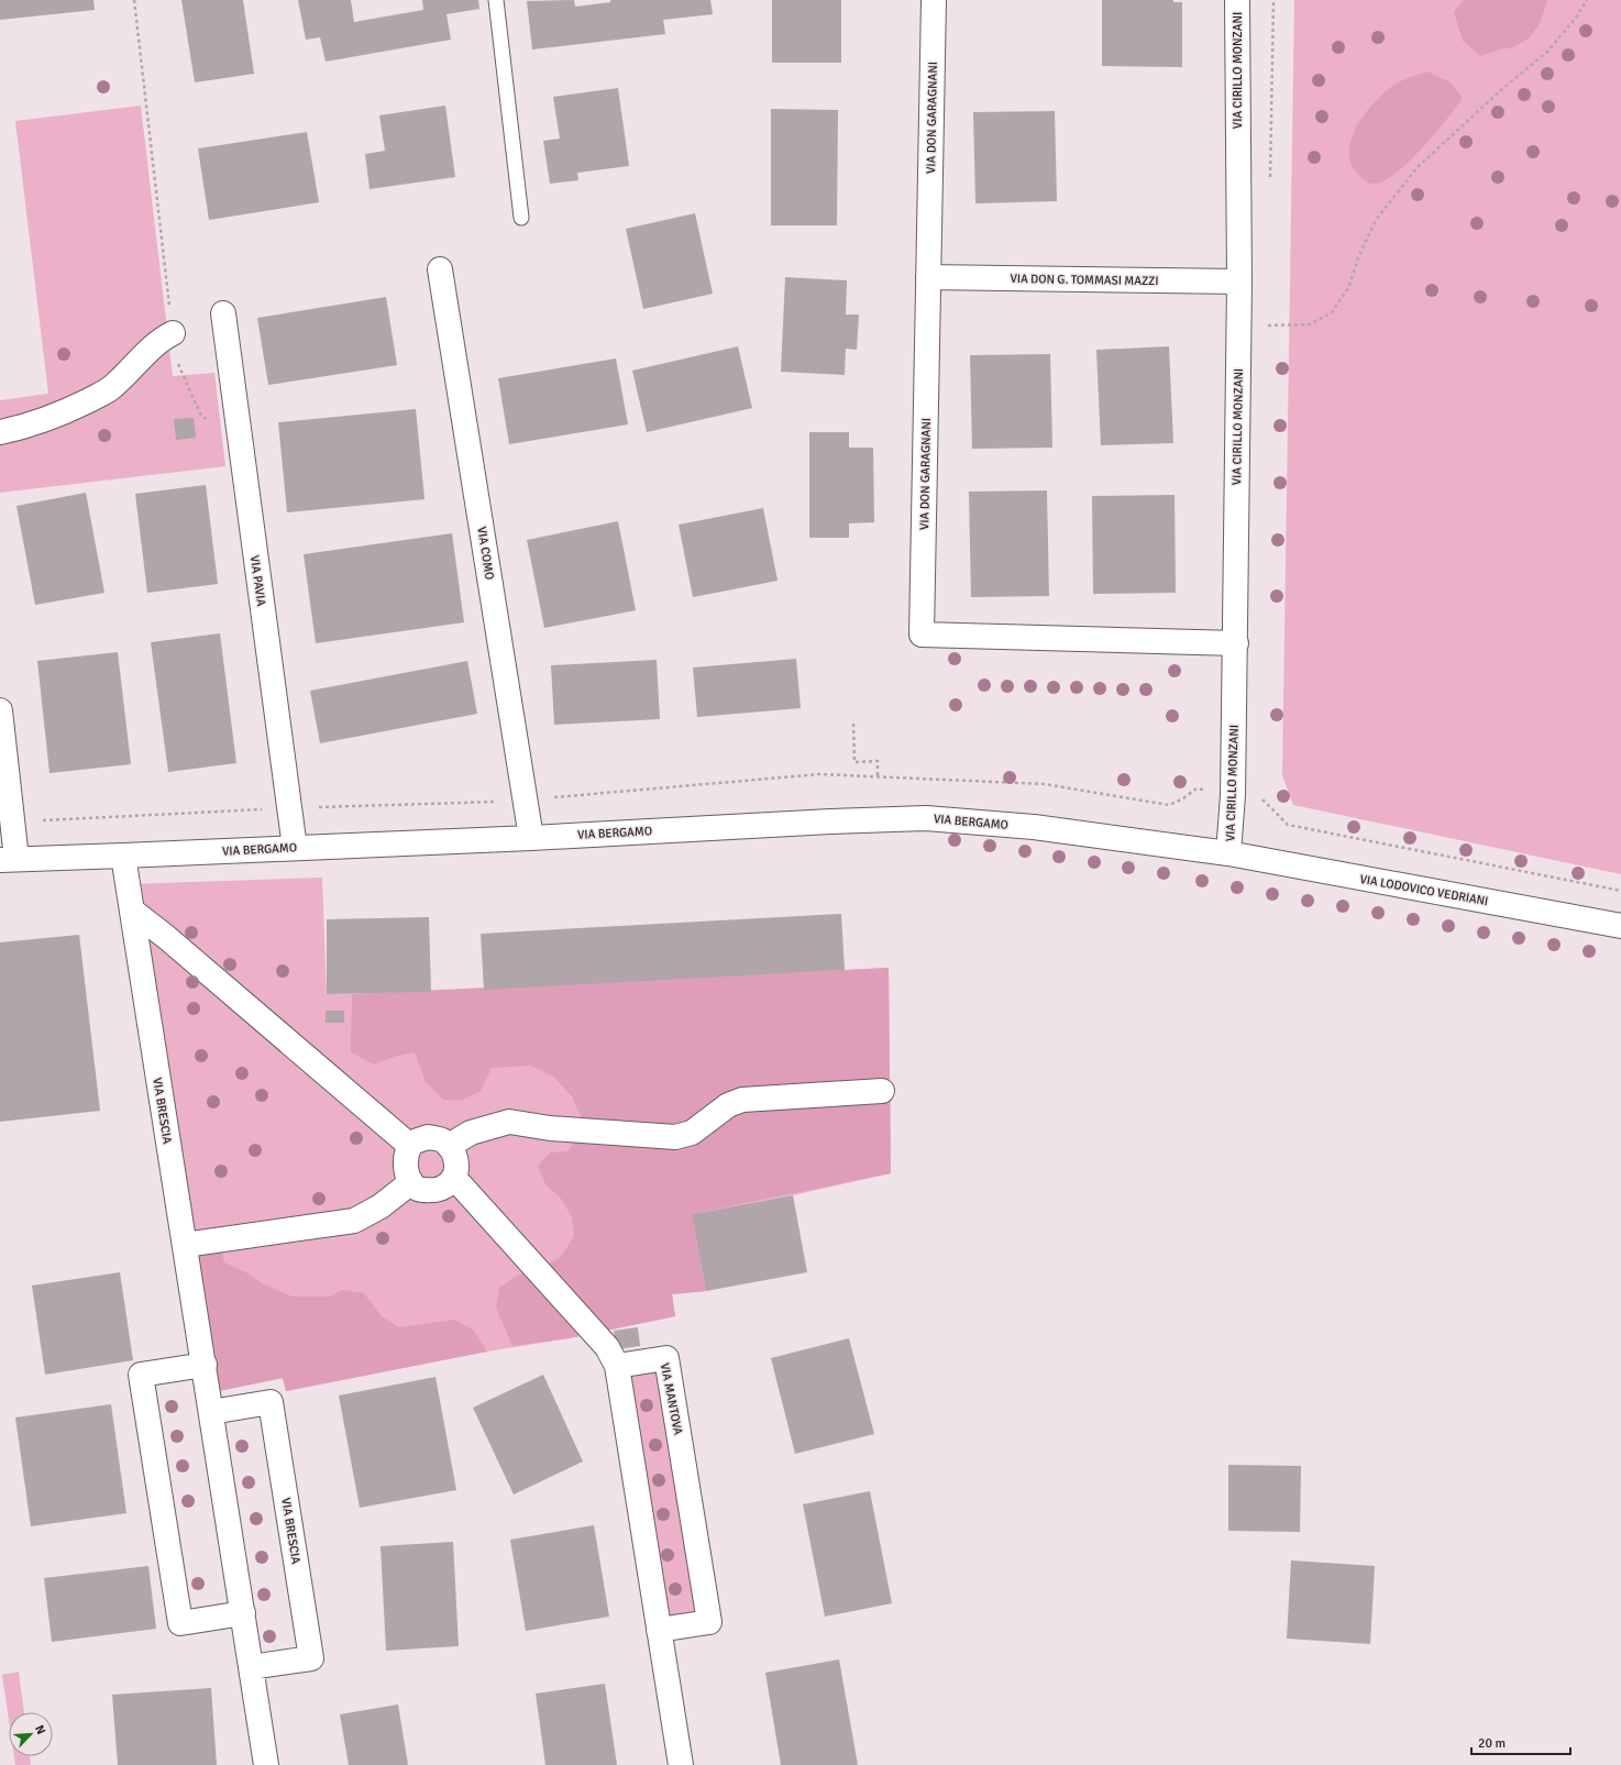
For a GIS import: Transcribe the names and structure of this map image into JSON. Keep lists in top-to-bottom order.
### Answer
{
  "streets": {
    "street": [
      "VIA CIRILLO MONZANI",
      "VIA DON GARAGNANI",
      "VIA DON G. TOMMASI MAZZI",
      "VIA COMO",
      "VIA PAVIA",
      "VIA BERGAMO",
      "VIA LODOVICO VEDRIANI",
      "VIA BRESCIA",
      "VIA MANTOVA"
    ]
  },
  "crossings": [
    ["VIA CIRILLO MONZANI", "VIA DON GARAGNANI"],
    ["VIA CIRILLO MONZANI", "VIA DON G. TOMMASI MAZZI"],
    ["VIA CIRILLO MONZANI", "VIA BERGAMO"],
    ["VIA CIRILLO MONZANI", "VIA LODOVICO VEDRIANI"],
    ["VIA DON GARAGNANI", "VIA DON G. TOMMASI MAZZI"],
    ["VIA COMO", "VIA BERGAMO"],
    ["VIA PAVIA", "VIA BERGAMO"],
    ["VIA BERGAMO", "VIA LODOVICO VEDRIANI"],
    ["VIA BERGAMO", "VIA BRESCIA"]
  ],
  "scale_bar": "20 m",
  "north": "top right"
}
